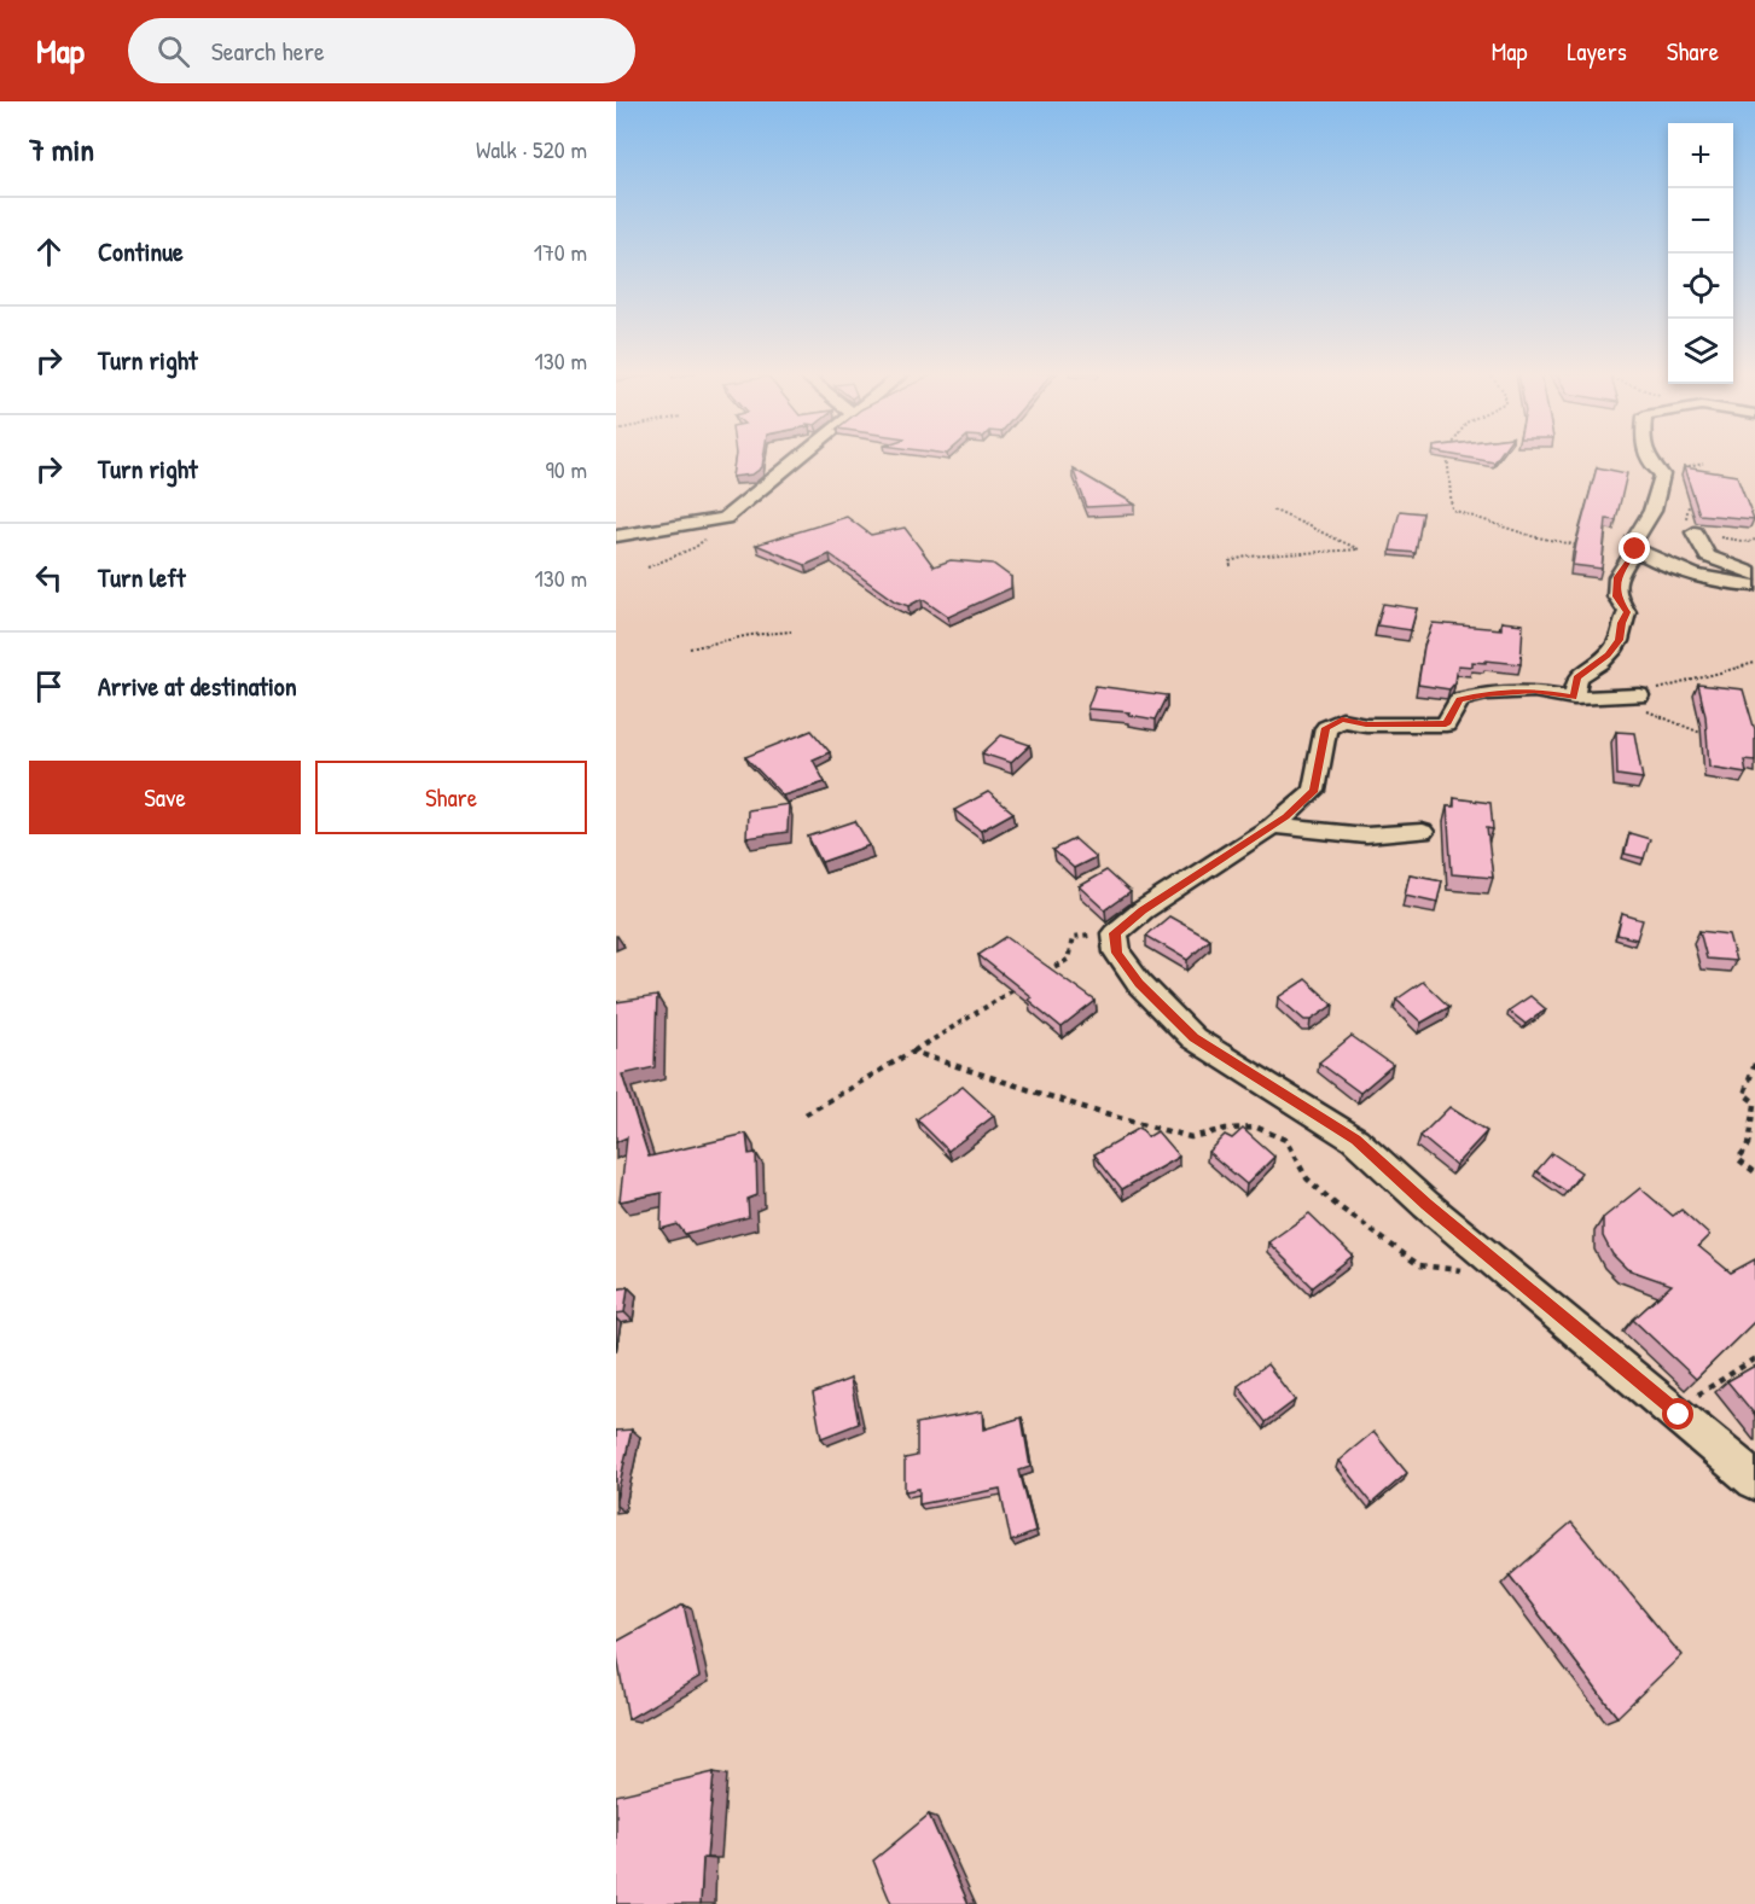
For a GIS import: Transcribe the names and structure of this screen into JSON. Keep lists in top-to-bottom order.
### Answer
{
  "page": {
    "header": "Map",
    "search": "Search here",
    "nav": ["Map", "Layers", "Share"],
    "heading": ["7 min", "Walk · 520 m"],
    "map_buttons": ["+", "−"],
    "list": [
      ["Continue", "170 m"],
      ["Turn right", "130 m"],
      ["Turn right", "90 m"],
      ["Turn left", "130 m"],
      "Arrive at destination"
    ],
    "buttons": ["Save", "Share"]
  }
}
